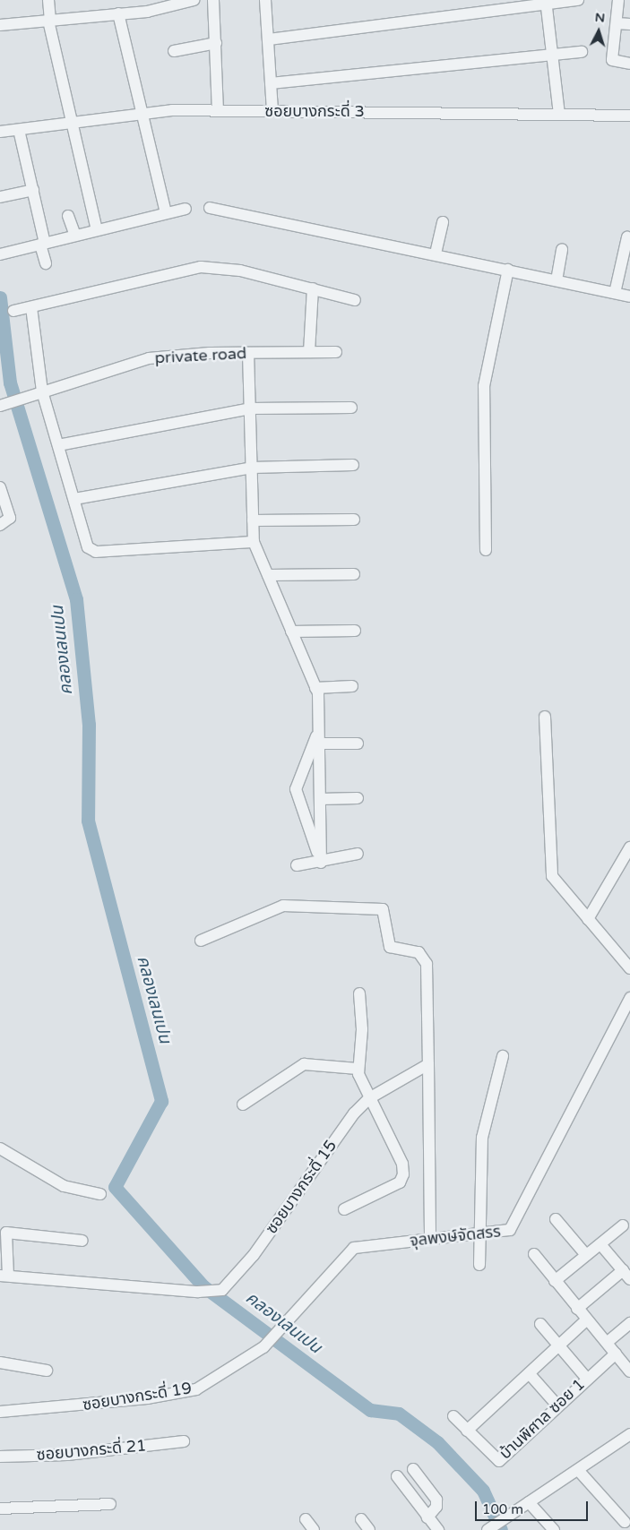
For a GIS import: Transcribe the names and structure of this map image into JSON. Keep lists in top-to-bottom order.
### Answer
{
  "streets": {
    "street": [
      "ซอยบางกระดี่ 3",
      "private road",
      "ซอยบางกระดี่ 15",
      "จุลพงษ์จัดสรร",
      "ซอยบางกระดี่ 19",
      "บ้านพิศาล ซอย 1",
      "ซอยบางกระดี่ 21"
    ]
  },
  "crossings": [
    ["จุลพงษ์จัดสรร", "ซอยบางกระดี่ 19"]
  ],
  "water": ["คลองเลนเปน"],
  "scale_bar": "100 m",
  "north": "top"
}
